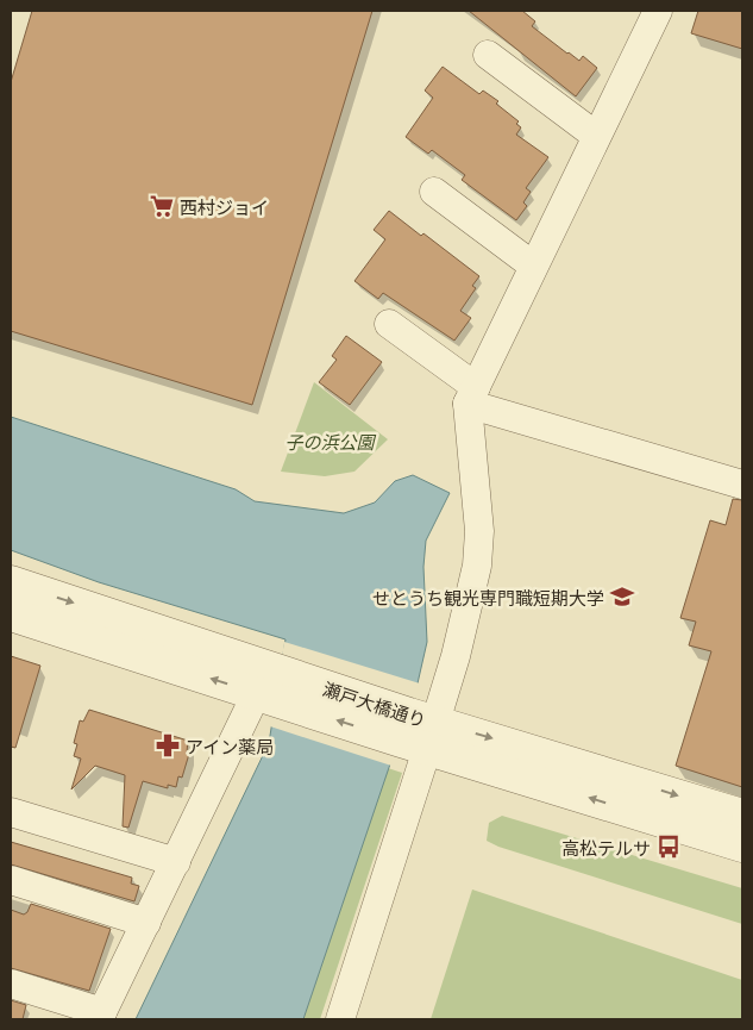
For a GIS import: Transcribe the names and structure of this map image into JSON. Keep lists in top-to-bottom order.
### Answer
{
  "streets": {
    "street": ["瀬戸大橋通り"]
  },
  "parks": ["子の浜公園"],
  "places": {
    "supermarket": ["西村ジョイ"],
    "school or university": ["せとうち観光専門職短期大学"],
    "pharmacy": ["アイン薬局"],
    "bus stop": ["高松テルサ"]
  }
}
